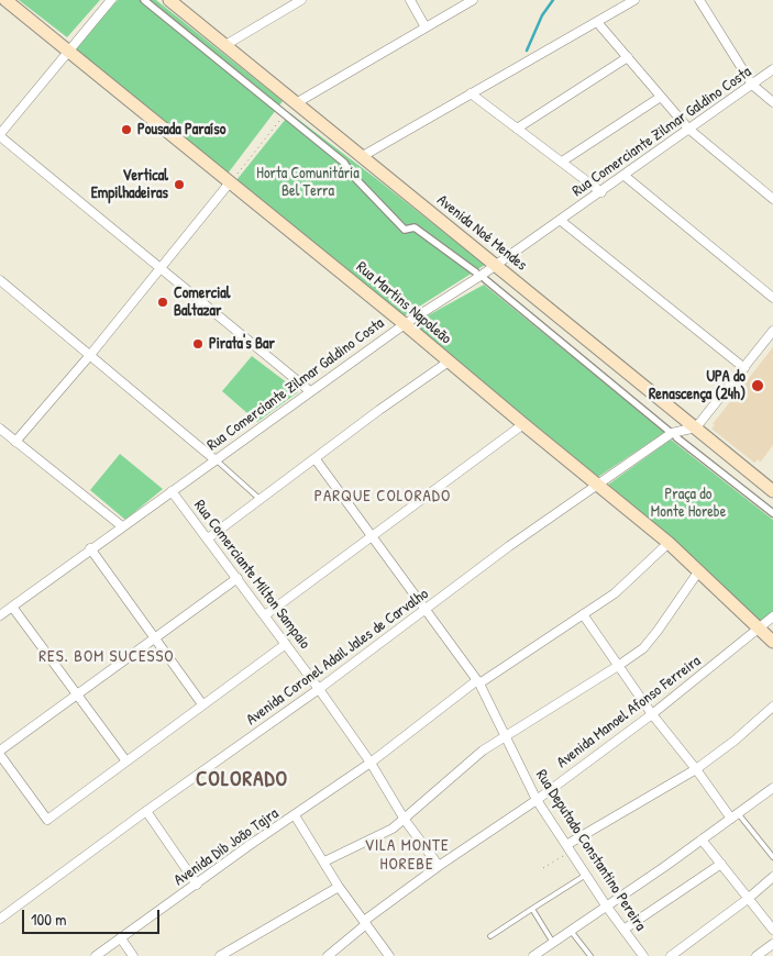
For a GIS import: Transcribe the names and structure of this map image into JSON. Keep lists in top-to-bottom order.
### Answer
{
  "streets": {
    "main road": ["Avenida Noé Mendes", "Rua Martins Napoleão"],
    "street": [
      "Rua Comerciante Zilmar Galdino Costa",
      "Rua Comerciante Milton Sampaio",
      "Avenida Coronel Adail Jales de Carvalho",
      "Avenida Manoel Afonso Ferreira",
      "Avenida Dib João Tajra",
      "Rua Deputado Constantino Pereira"
    ]
  },
  "crossings": [
    ["Rua Comerciante Zilmar Galdino Costa", "Avenida Noé Mendes"],
    ["Rua Comerciante Zilmar Galdino Costa", "Rua Martins Napoleão"],
    ["Rua Comerciante Zilmar Galdino Costa", "Rua Comerciante Milton Sampaio"],
    ["Avenida Noé Mendes", "Avenida Coronel Adail Jales de Carvalho"],
    ["Rua Martins Napoleão", "Avenida Coronel Adail Jales de Carvalho"],
    ["Rua Martins Napoleão", "Avenida Manoel Afonso Ferreira"],
    ["Rua Martins Napoleão", "Avenida Dib João Tajra"],
    ["Rua Comerciante Milton Sampaio", "Avenida Coronel Adail Jales de Carvalho"],
    ["Rua Comerciante Milton Sampaio", "Avenida Manoel Afonso Ferreira"],
    ["Rua Comerciante Milton Sampaio", "Avenida Dib João Tajra"],
    ["Avenida Coronel Adail Jales de Carvalho", "Rua Deputado Constantino Pereira"],
    ["Avenida Manoel Afonso Ferreira", "Rua Deputado Constantino Pereira"],
    ["Avenida Dib João Tajra", "Rua Deputado Constantino Pereira"]
  ],
  "districts": [
    "PARQUE COLORADO",
    "RES. BOM SUCESSO",
    "COLORADO",
    "VILA MONTE HOREBE"
  ],
  "parks": ["Horta Comunitária Bel Terra", "Praça do Monte Horebe"],
  "places": [
    "Pousada Paraíso",
    "Vertical Empilhadeiras",
    "Comercial Baltazar",
    "Pirata's Bar",
    "UPA do Renascença (24h)"
  ],
  "scale_bar": "100 m"
}
